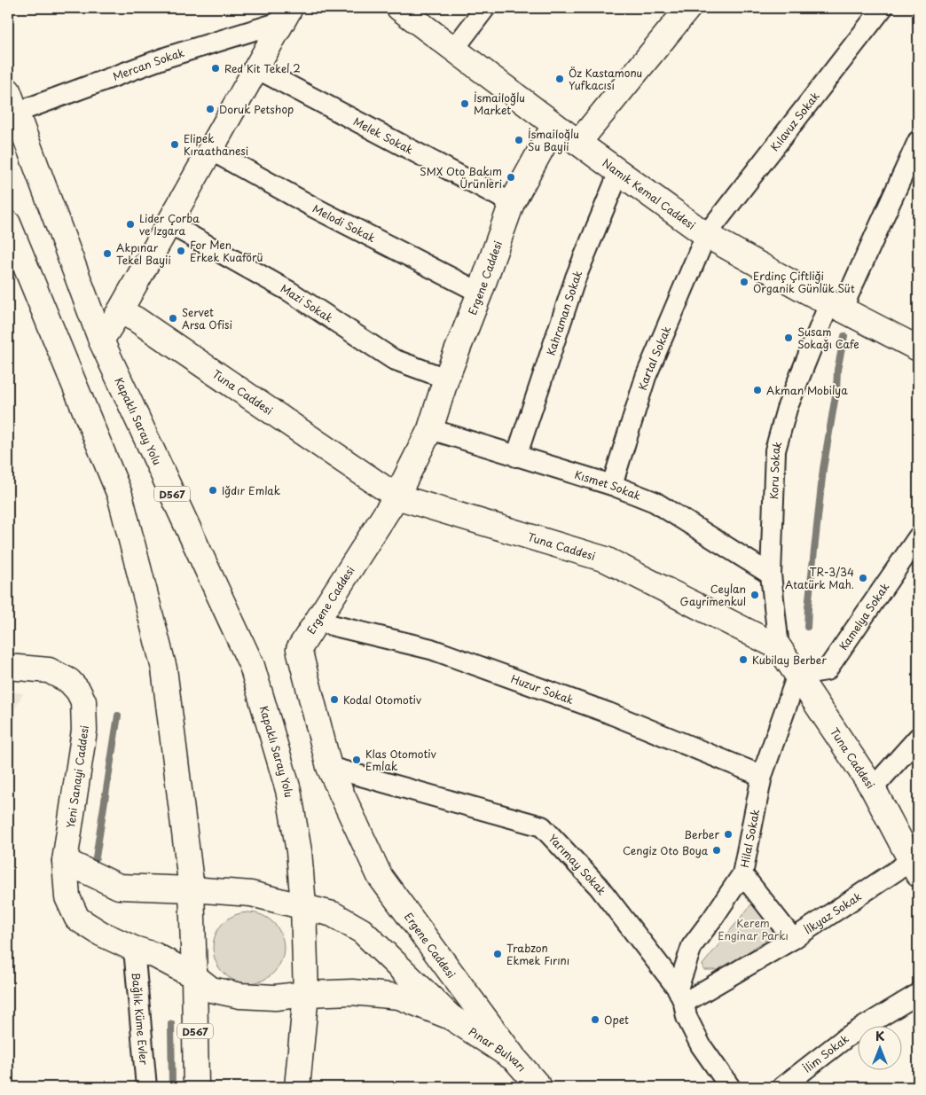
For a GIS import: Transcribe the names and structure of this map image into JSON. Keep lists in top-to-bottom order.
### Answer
{
  "streets": {
    "main road": [
      "Namık Kemal Caddesi",
      "Ergene Caddesi",
      "Tuna Caddesi",
      "Kapaklı Saray Yolu",
      "D567",
      "Yeni Sanayi Caddesi",
      "Pınar Bulvarı"
    ],
    "street": [
      "Mercan Sokak",
      "Kılavuz Sokak",
      "Melek Sokak",
      "Melodi Sokak",
      "Mazi Sokak",
      "Kahraman Sokak",
      "Kartal Sokak",
      "Koru Sokak",
      "Kısmet Sokak",
      "Kamelya Sokak",
      "Huzur Sokak",
      "Hilal Sokak",
      "Yarımay Sokak",
      "İlkyaz Sokak",
      "Bağlık Küme Evler",
      "İlim Sokak"
    ]
  },
  "crossings": [
    ["Mercan Sokak", "Kapaklı Saray Yolu"],
    ["Kılavuz Sokak", "Namık Kemal Caddesi"],
    ["Kılavuz Sokak", "Kartal Sokak"],
    ["Melek Sokak", "Ergene Caddesi"],
    ["Namık Kemal Caddesi", "Ergene Caddesi"],
    ["Namık Kemal Caddesi", "Kahraman Sokak"],
    ["Namık Kemal Caddesi", "Kartal Sokak"],
    ["Namık Kemal Caddesi", "Koru Sokak"],
    ["Melodi Sokak", "Ergene Caddesi"],
    ["Ergene Caddesi", "Mazi Sokak"],
    ["Ergene Caddesi", "Tuna Caddesi"],
    ["Ergene Caddesi", "Kısmet Sokak"],
    ["Ergene Caddesi", "Huzur Sokak"],
    ["Ergene Caddesi", "Yarımay Sokak"],
    ["Ergene Caddesi", "Pınar Bulvarı"],
    ["Kahraman Sokak", "Kısmet Sokak"],
    ["Kartal Sokak", "Kısmet Sokak"],
    ["Tuna Caddesi", "Koru Sokak"],
    ["Tuna Caddesi", "Kamelya Sokak"],
    ["Tuna Caddesi", "Hilal Sokak"],
    ["Tuna Caddesi", "İlkyaz Sokak"],
    ["Kapaklı Saray Yolu", "D567"],
    ["Koru Sokak", "Kısmet Sokak"],
    ["D567", "Yeni Sanayi Caddesi"],
    ["Kamelya Sokak", "Hilal Sokak"],
    ["Huzur Sokak", "Hilal Sokak"],
    ["Yeni Sanayi Caddesi", "Bağlık Küme Evler"],
    ["Yeni Sanayi Caddesi", "Pınar Bulvarı"],
    ["Hilal Sokak", "Yarımay Sokak"],
    ["Hilal Sokak", "İlkyaz Sokak"],
    ["Yarımay Sokak", "İlkyaz Sokak"]
  ],
  "parks": ["Kerem Enginar Parkı"],
  "places": [
    "Red Kit Tekel 2",
    "Öz Kastamonu Yufkacısı",
    "İsmailoğlu Market",
    "Doruk Petshop",
    "İsmailoğlu Su Bayii",
    "Elipek Kıraathanesi",
    "SMX Oto Bakım Ürünleri",
    "Lider Çorba ve Izgara",
    "For Men Erkek Kuaförü",
    "Akpınar Tekel Bayii",
    "Erdinç Çiftliği Organik Günlük Süt",
    "Servet Arsa Ofisi",
    "Susam Sokağı Cafe",
    "Akman Mobilya",
    "Iğdır Emlak",
    "TR-3/34 Atatürk Mah.",
    "Ceylan Gayrimenkul",
    "Kubilay Berber",
    "Kodal Otomotiv",
    "Klas Otomotiv Emlak",
    "Berber",
    "Cengiz Oto Boya",
    "Trabzon Ekmek Fırını",
    "Opet"
  ],
  "north": "top"
}
